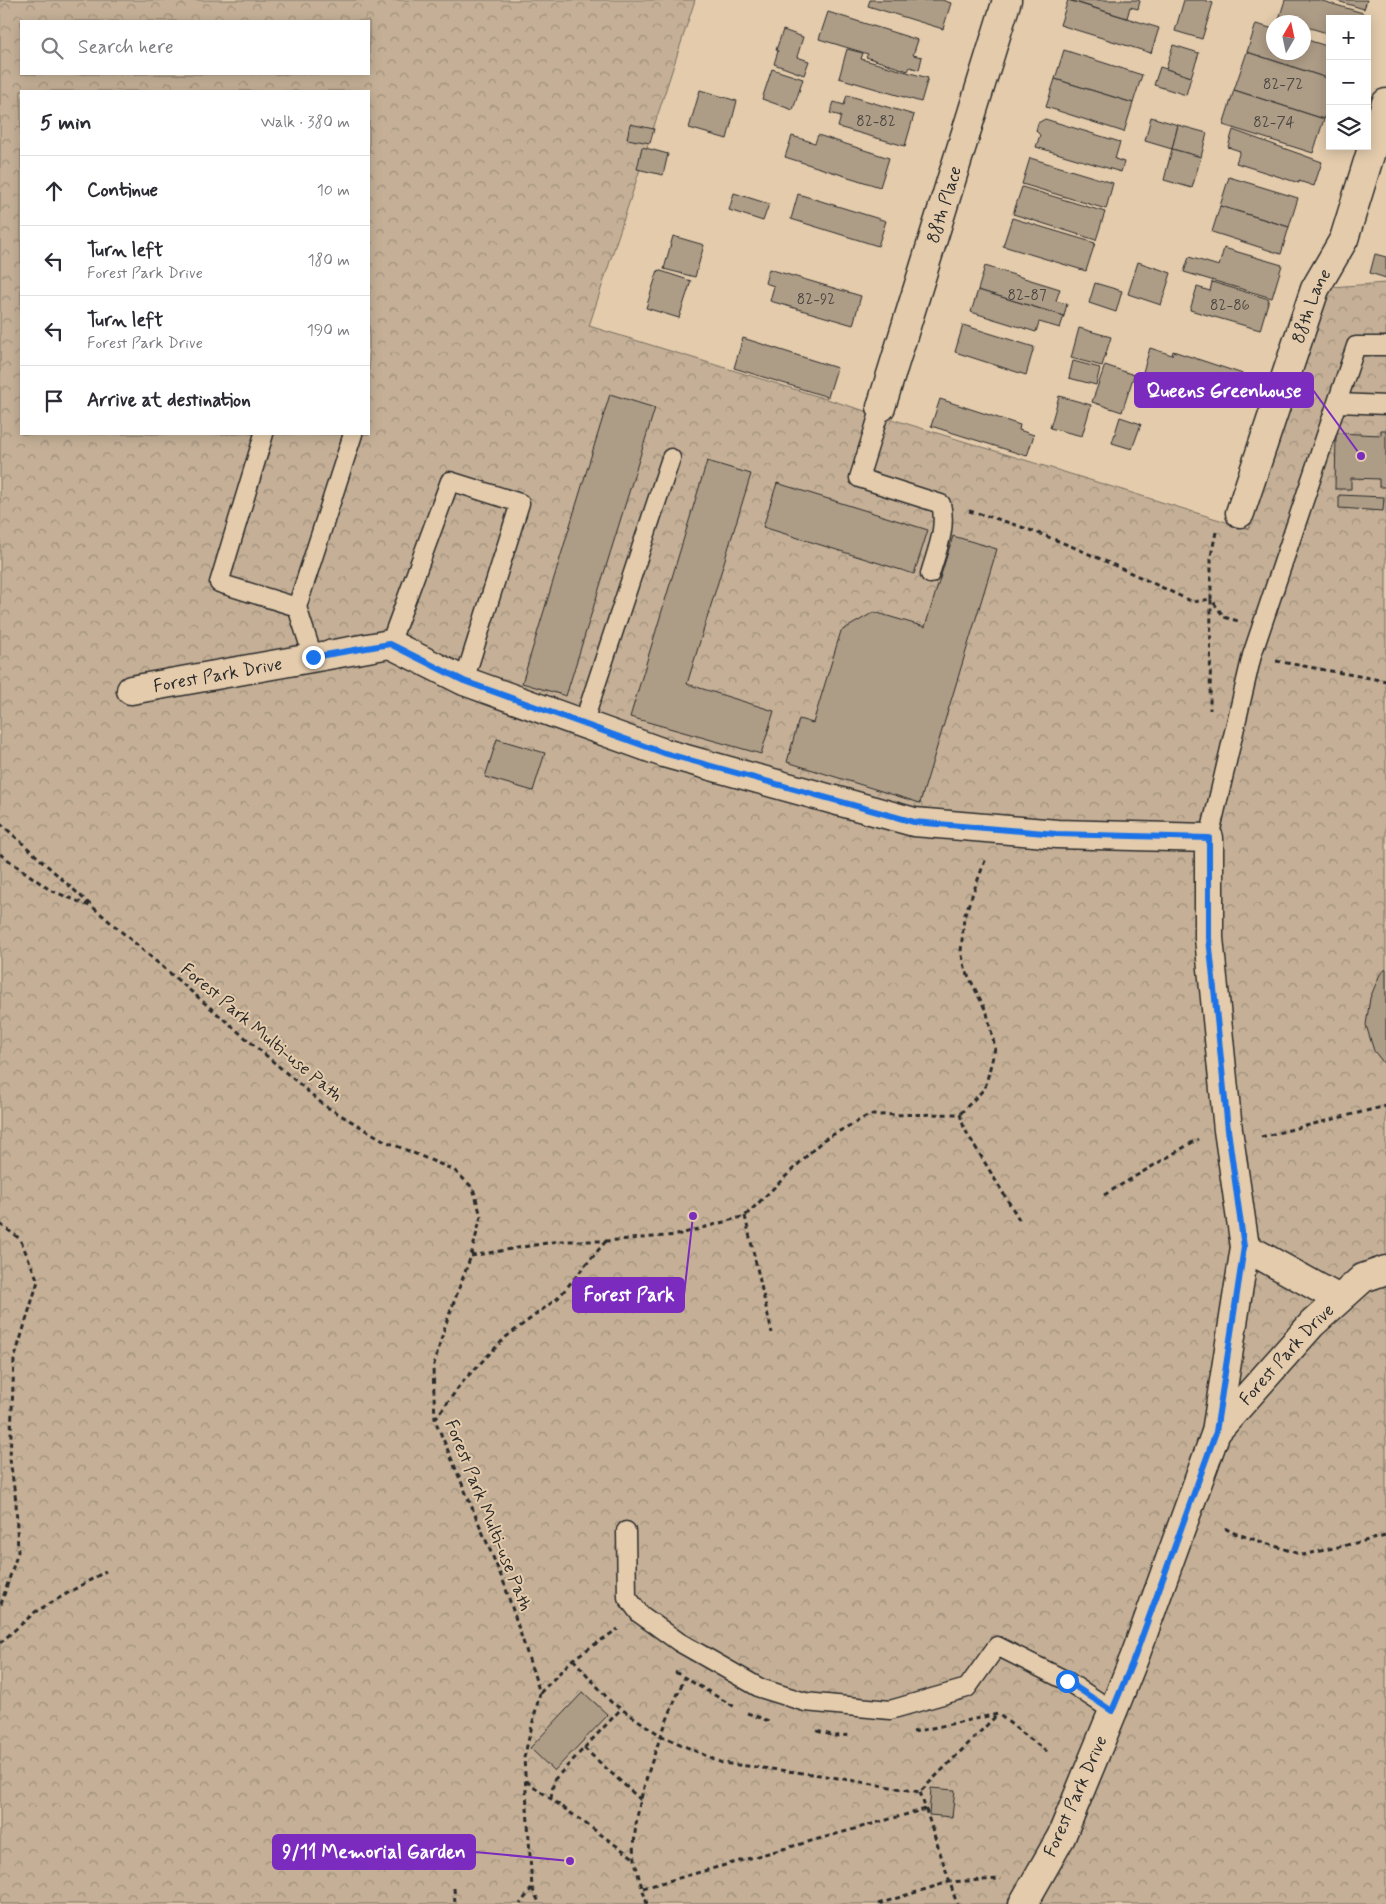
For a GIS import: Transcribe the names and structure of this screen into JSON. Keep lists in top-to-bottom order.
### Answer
{
  "streets": {
    "street": ["88th Place", "88th Lane", "Forest Park Drive"],
    "path": ["Forest Park Multi-use Path"]
  },
  "places": ["Queens Greenhouse", "Forest Park", "9/11 Memorial Garden"],
  "house_numbers": [
    "82-72",
    "82-82",
    "82-74",
    "82-87",
    "82-92",
    "82-86"
  ],
  "north": "top",
  "page": {
    "map_buttons": ["+", "−"],
    "search": "Search here",
    "heading": ["5 min", "Walk · 380 m"],
    "list": [
      ["Continue", "10 m"],
      ["Turn left", "Forest Park Drive", "180 m"],
      ["Turn left", "Forest Park Drive", "190 m"],
      "Arrive at destination"
    ]
  }
}
